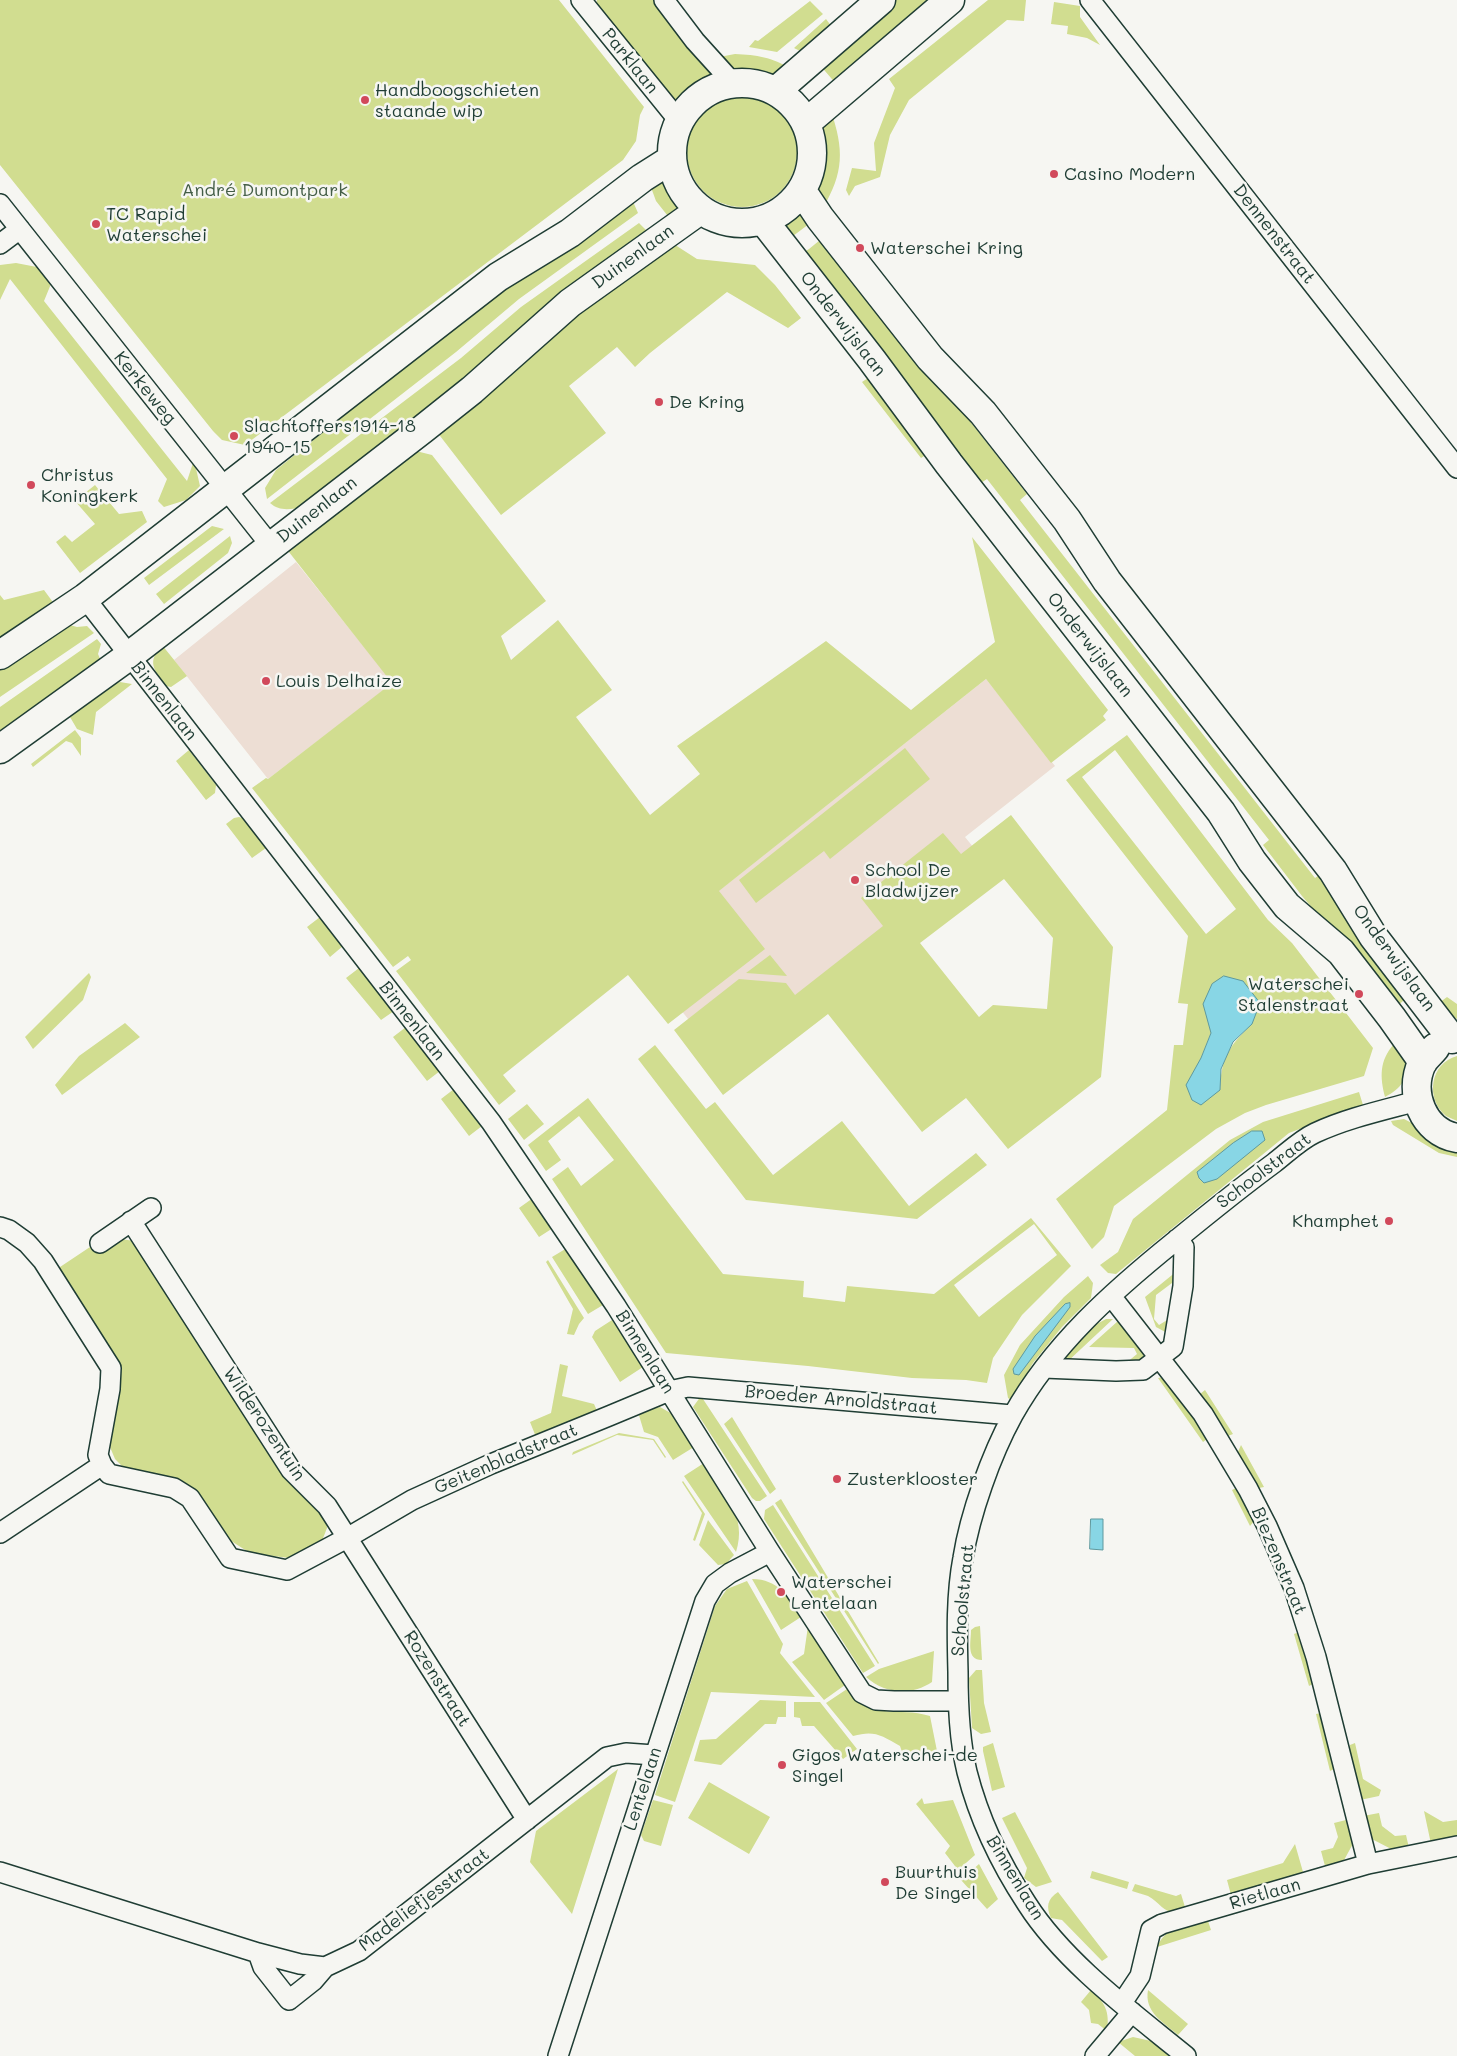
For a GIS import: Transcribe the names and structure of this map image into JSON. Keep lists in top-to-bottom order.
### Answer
{
  "streets": {
    "main road": ["Duinenlaan", "Onderwijslaan"],
    "street": [
      "Parklaan",
      "Dennenstraat",
      "Kerkeweg",
      "Binnenlaan",
      "Schoolstraat",
      "Broeder Arnoldstraat",
      "Wilderozentuin",
      "Geitenbladstraat",
      "Biezenstraat",
      "Rozenstraat",
      "Lentelaan",
      "Rietlaan",
      "Madeliefjesstraat"
    ]
  },
  "crossings": [
    ["Parklaan", "Duinenlaan"],
    ["Parklaan", "Onderwijslaan"],
    ["Duinenlaan", "Onderwijslaan"],
    ["Duinenlaan", "Kerkeweg"],
    ["Duinenlaan", "Binnenlaan"],
    ["Binnenlaan", "Schoolstraat"],
    ["Binnenlaan", "Broeder Arnoldstraat"],
    ["Binnenlaan", "Geitenbladstraat"],
    ["Binnenlaan", "Lentelaan"],
    ["Binnenlaan", "Rietlaan"],
    ["Schoolstraat", "Broeder Arnoldstraat"],
    ["Schoolstraat", "Biezenstraat"],
    ["Broeder Arnoldstraat", "Geitenbladstraat"],
    ["Wilderozentuin", "Geitenbladstraat"],
    ["Wilderozentuin", "Rozenstraat"],
    ["Geitenbladstraat", "Rozenstraat"],
    ["Biezenstraat", "Rietlaan"],
    ["Rozenstraat", "Madeliefjesstraat"],
    ["Lentelaan", "Madeliefjesstraat"]
  ],
  "parks": ["André Dumontpark"],
  "places": [
    "Handboogschieten staande wip",
    "Casino Modern",
    "TC Rapid Waterschei",
    "Waterschei Kring",
    "De Kring",
    "Slachtoffers1914-18 1940-15",
    "Christus Koningkerk",
    "Louis Delhaize",
    "School De Bladwijzer",
    "Waterschei Stalenstraat",
    "Khamphet",
    "Zusterklooster",
    "Waterschei Lentelaan",
    "Gigos Waterschei-de Singel",
    "Buurthuis De Singel"
  ]
}
